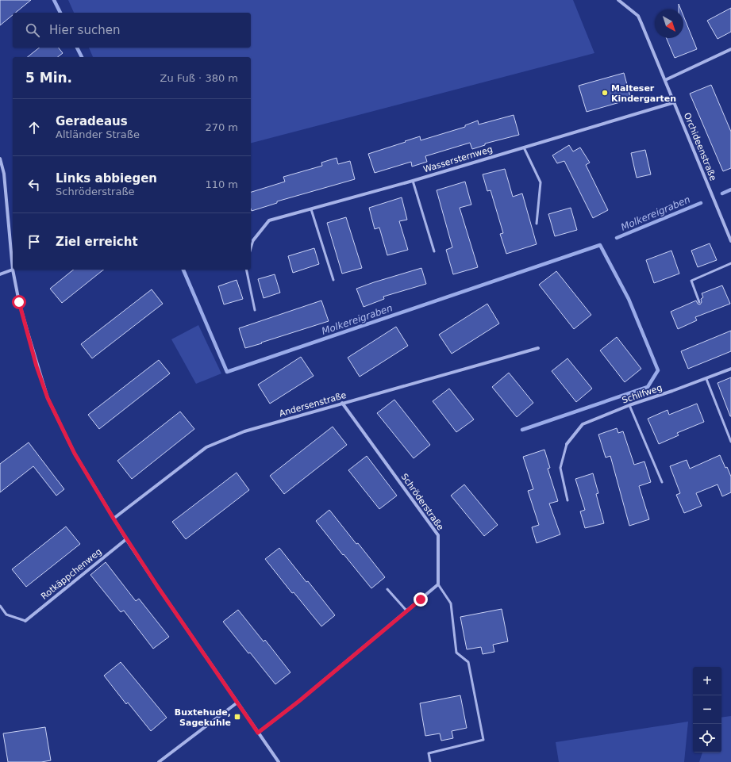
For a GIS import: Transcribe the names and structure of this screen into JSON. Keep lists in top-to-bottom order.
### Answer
{
  "streets": {
    "street": [
      "Orchideenstraße",
      "Wassersternweg",
      "Schilfweg",
      "Andersenstraße",
      "Schröderstraße",
      "Rotkäppchenweg"
    ]
  },
  "crossings": [
    ["Orchideenstraße", "Wassersternweg"],
    ["Andersenstraße", "Schröderstraße"]
  ],
  "water": ["Molkereigraben"],
  "places": {
    "other": ["Malteser Kindergarten"],
    "transit": ["Buxtehude, Sagekuhle"]
  },
  "north": "bottom right",
  "page": {
    "search": "Hier suchen",
    "heading": ["5 Min.", "Zu Fuß · 380 m"],
    "list": [
      ["Geradeaus", "Altländer Straße", "270 m"],
      ["Links abbiegen", "Schröderstraße", "110 m"],
      "Ziel erreicht"
    ],
    "map_buttons": ["+", "−"]
  }
}
